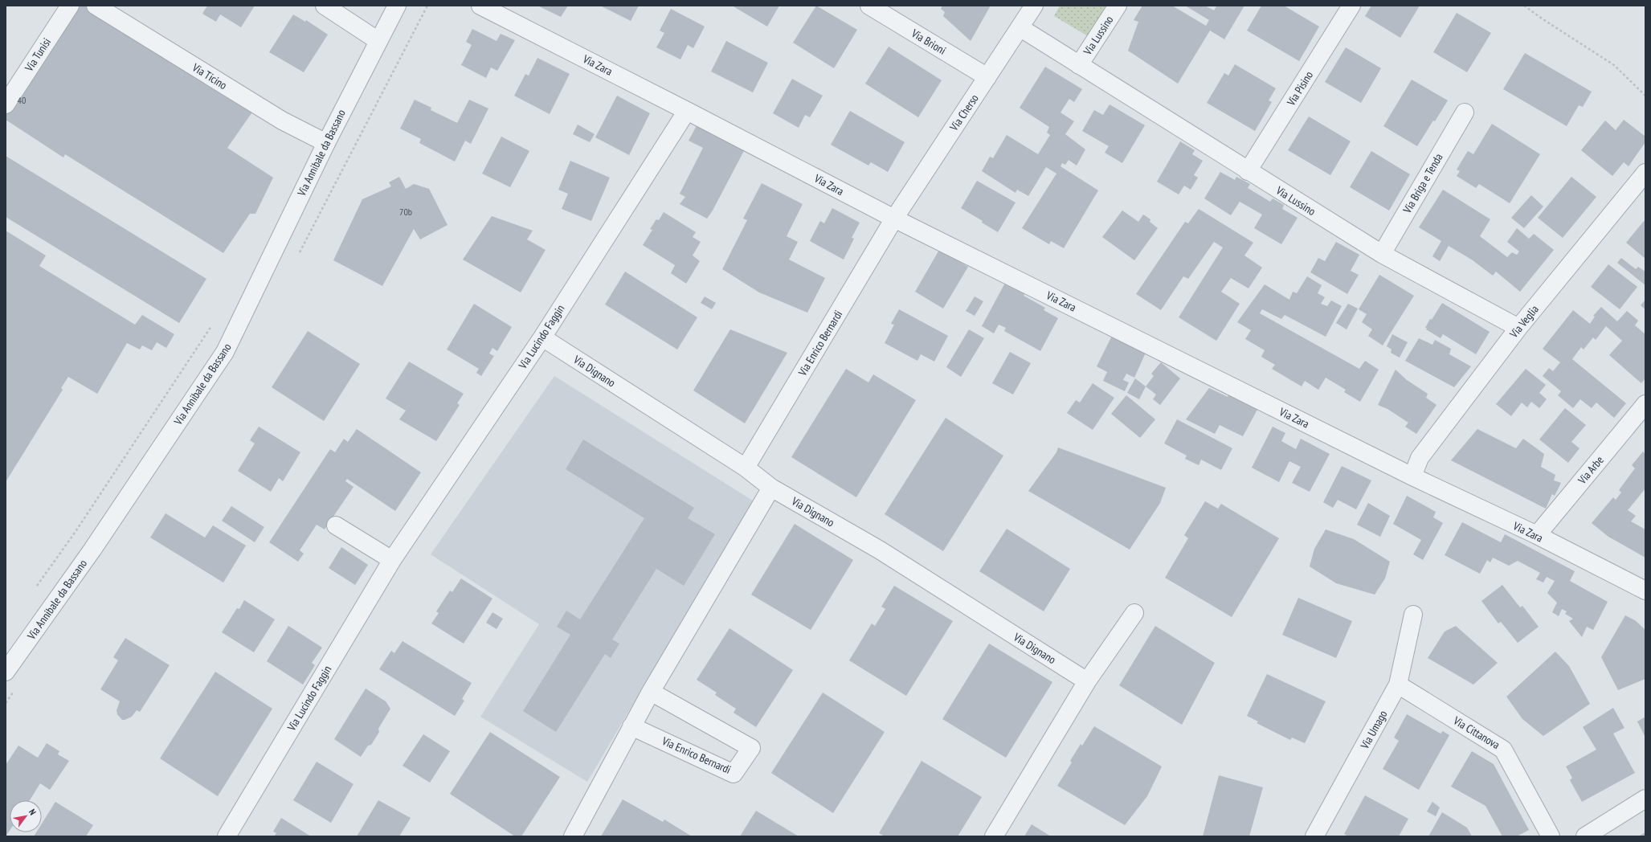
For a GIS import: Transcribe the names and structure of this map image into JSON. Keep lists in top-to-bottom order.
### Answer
{
  "streets": {
    "street": [
      "Via Lussino",
      "Via Brioni",
      "Via Tunisi",
      "Via Zara",
      "Via Ticino",
      "Via Pisino",
      "Via Cherso",
      "Via Annibale da Bassano",
      "Via Briga e Tenda",
      "Via Veglia",
      "Via Lucindo Faggin",
      "Via Enrico Bernardi",
      "Via Dignano",
      "Via Arbe",
      "Via Umago",
      "Via Cittanova"
    ]
  },
  "crossings": [
    ["Via Lussino", "Via Pisino"],
    ["Via Lussino", "Via Cherso"],
    ["Via Lussino", "Via Briga e Tenda"],
    ["Via Lussino", "Via Veglia"],
    ["Via Brioni", "Via Cherso"],
    ["Via Zara", "Via Cherso"],
    ["Via Zara", "Via Veglia"],
    ["Via Zara", "Via Lucindo Faggin"],
    ["Via Zara", "Via Enrico Bernardi"],
    ["Via Zara", "Via Arbe"],
    ["Via Ticino", "Via Annibale da Bassano"],
    ["Via Cherso", "Via Enrico Bernardi"],
    ["Via Lucindo Faggin", "Via Dignano"],
    ["Via Enrico Bernardi", "Via Dignano"],
    ["Via Umago", "Via Cittanova"]
  ],
  "house_numbers": ["40", "70b"],
  "north": "top right"
}
